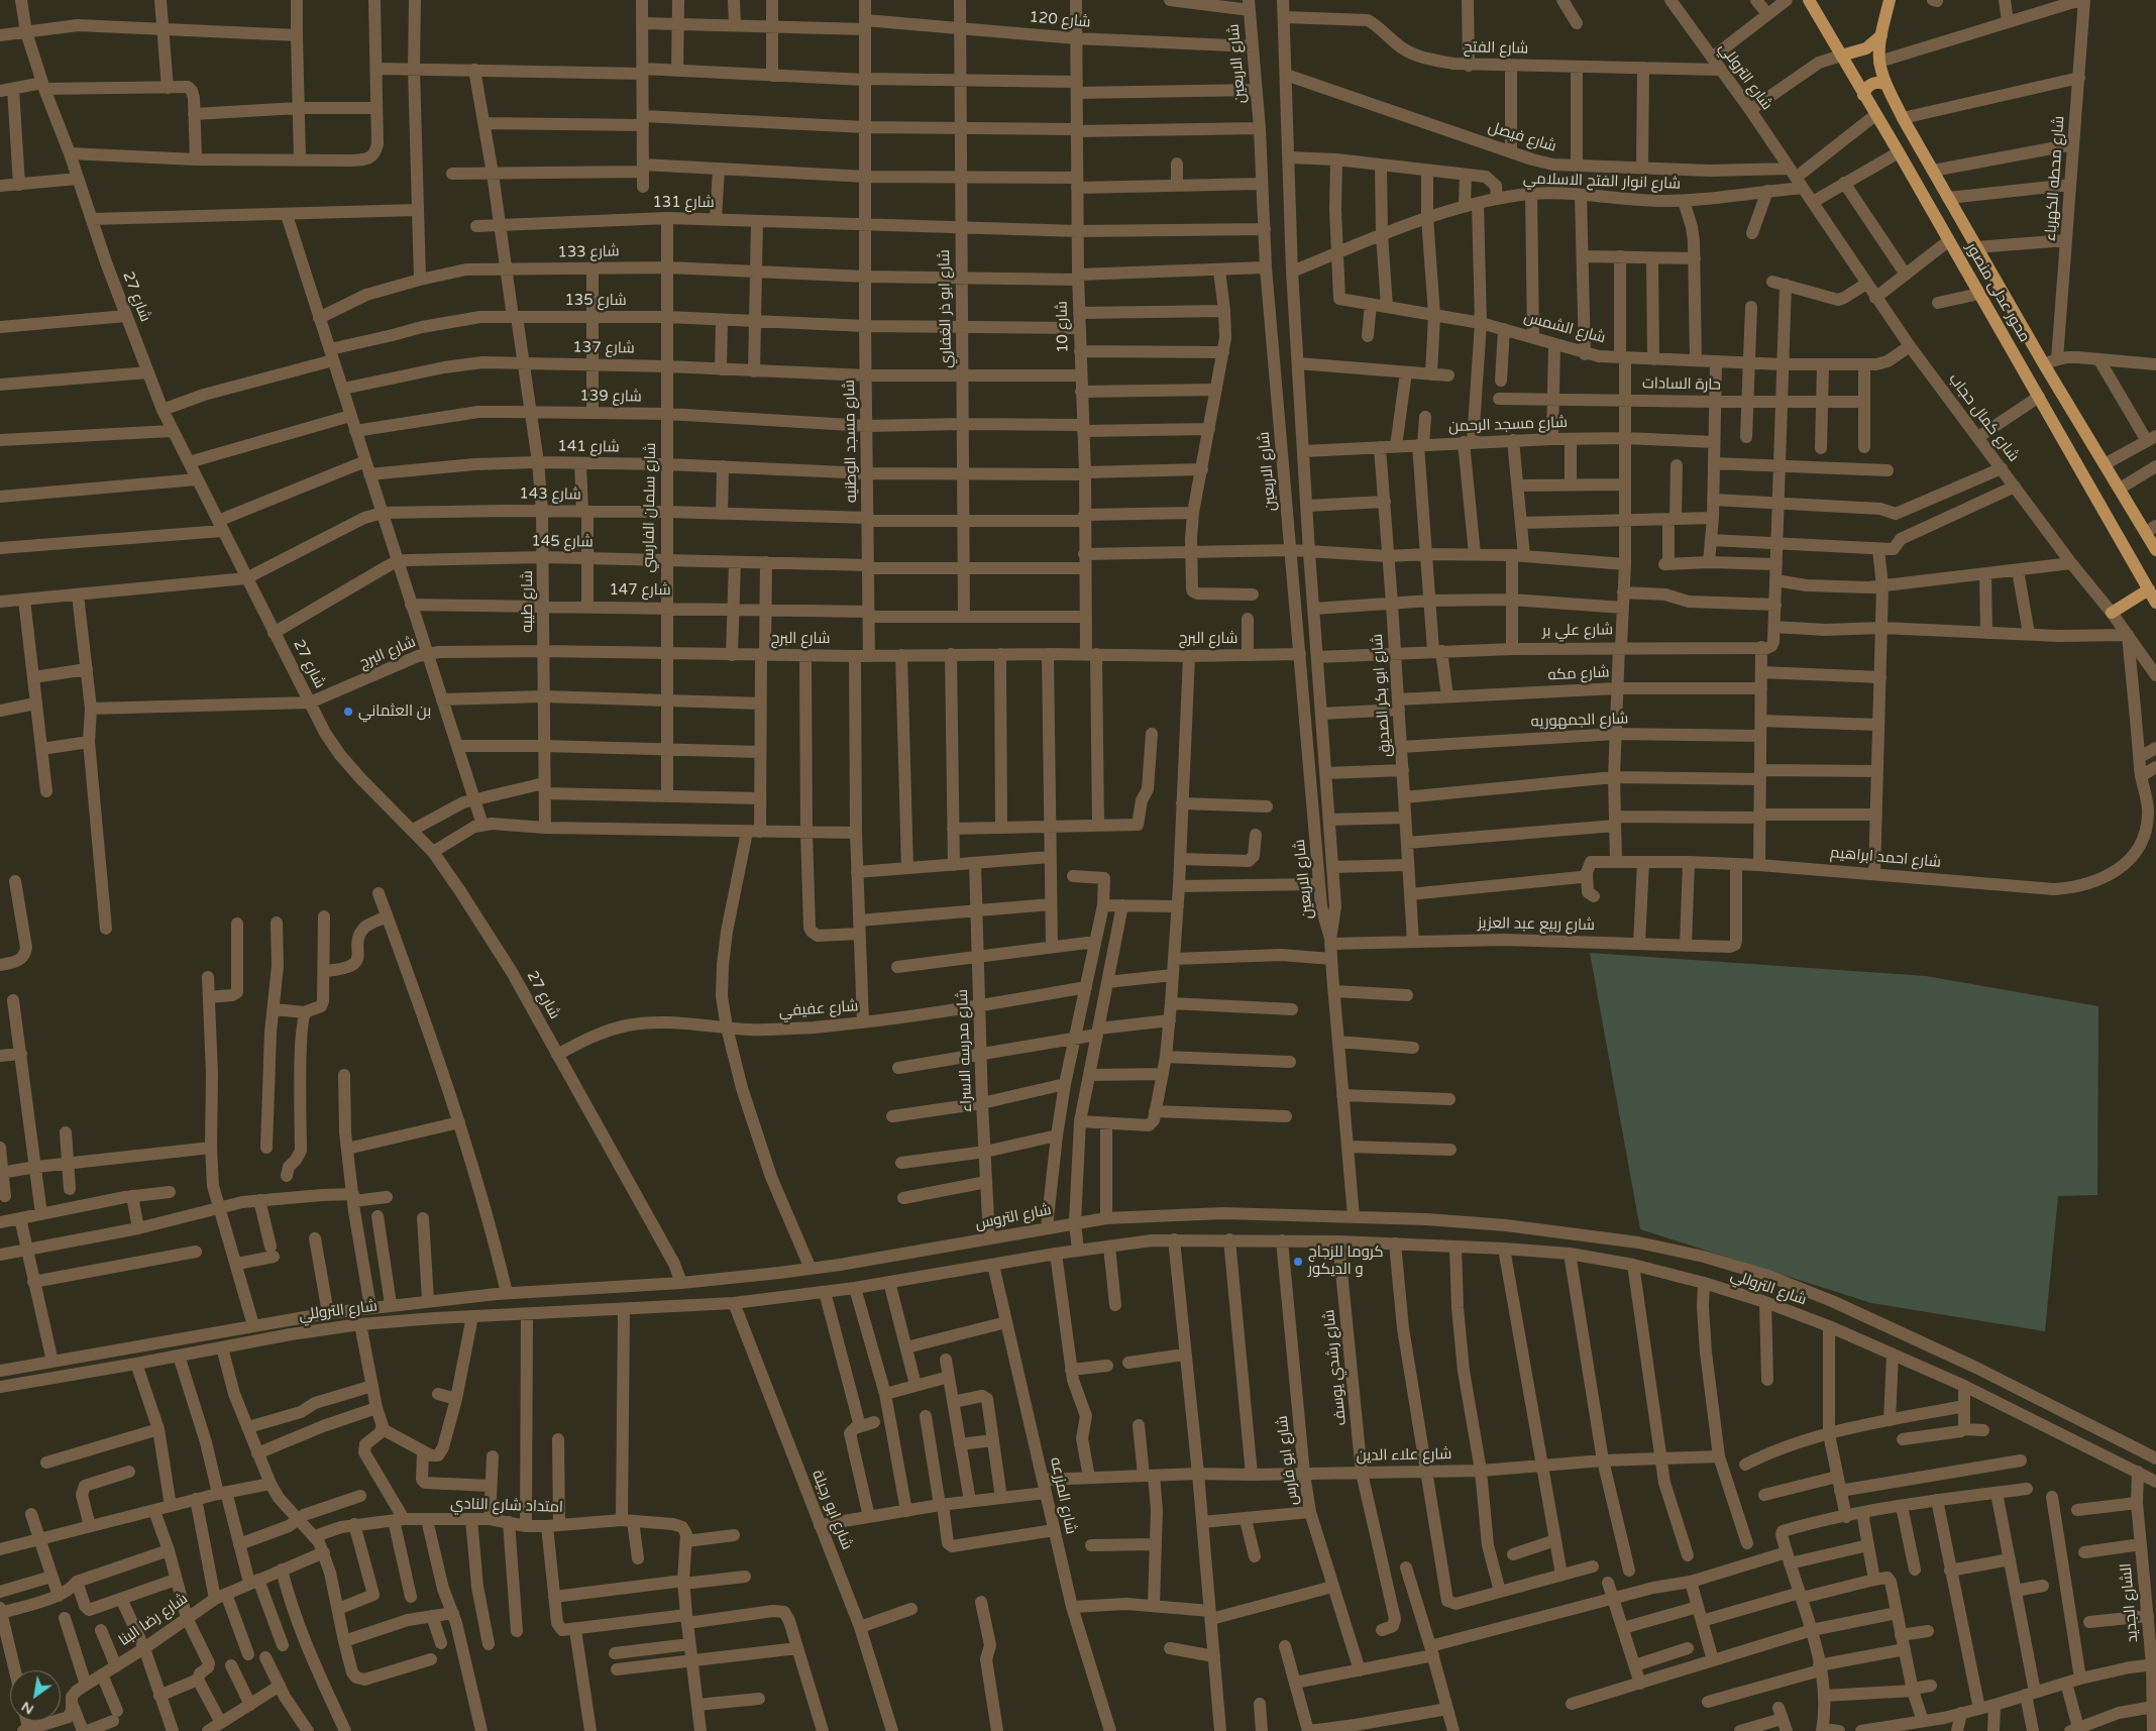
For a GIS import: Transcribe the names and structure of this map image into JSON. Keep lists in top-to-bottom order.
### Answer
{
  "streets": {
    "main road": ["محور عدلى منصور"],
    "street": [
      "شارع 120",
      "شارع الفتح",
      "شارع الاربعين",
      "شارع التروللي",
      "شارع فيصل",
      "شارع محطه الكهرباء",
      "شارع انوار الفتح الاسلامي",
      "شارع 131",
      "شارع 133",
      "شارع 27",
      "شارع 135",
      "شارع ابو ذر الغفاري",
      "شارع 10",
      "شارع الشمس",
      "شارع 137",
      "حارة السادات",
      "شارع 139",
      "شارع كمال حجاب",
      "شارع مسجد الرحمن",
      "شارع مسجد الوطنيه",
      "شارع 141",
      "شارع 143",
      "شارع سلمان الفارسي",
      "شارع 145",
      "شارع 147",
      "شارع طيبه",
      "شارع علي بر",
      "شارع البرج",
      "شارع مكه",
      "شارع ابو بكر الصديق",
      "شارع الجمهوريه",
      "شارع احمد ابراهيم",
      "شارع ربيع عبد العزيز",
      "شارع عفيفي",
      "شارع مدرسه الاسراء",
      "شارع التروس",
      "شارع رشدي يوسف",
      "شارع علاء الدين",
      "شارع ابو فارس",
      "شارع المزرعه",
      "امتداد شارع النادي",
      "شارع ابو رجيلة",
      "الشارع الجديد",
      "شارع رضا البنا"
    ]
  },
  "crossings": [
    ["شارع 120", "شارع الاربعين"],
    ["شارع 120", "شارع ابو ذر الغفاري"],
    ["شارع 120", "شارع 10"],
    ["شارع 120", "شارع مسجد الوطنيه"],
    ["شارع الفتح", "شارع الاربعين"],
    ["شارع الفتح", "شارع التروللي"],
    ["شارع الاربعين", "شارع التروللي"],
    ["شارع الاربعين", "شارع فيصل"],
    ["شارع الاربعين", "شارع انوار الفتح الاسلامي"],
    ["شارع الاربعين", "شارع 131"],
    ["شارع الاربعين", "شارع مسجد الرحمن"],
    ["شارع الاربعين", "شارع علي بر"],
    ["شارع الاربعين", "شارع البرج"],
    ["شارع الاربعين", "شارع مكه"],
    ["شارع الاربعين", "شارع ربيع عبد العزيز"],
    ["شارع الاربعين", "شارع التروس"],
    ["شارع التروللي", "شارع فيصل"],
    ["شارع التروللي", "شارع انوار الفتح الاسلامي"],
    ["شارع التروللي", "شارع 27"],
    ["شارع التروللي", "شارع كمال حجاب"],
    ["شارع التروللي", "شارع التروس"],
    ["شارع التروللي", "شارع رشدي يوسف"],
    ["شارع التروللي", "شارع ابو رجيلة"],
    ["شارع التروللي", "الشارع الجديد"],
    ["شارع فيصل", "شارع انوار الفتح الاسلامي"],
    ["شارع فيصل", "شارع كمال حجاب"],
    ["شارع انوار الفتح الاسلامي", "شارع الشمس"],
    ["شارع انوار الفتح الاسلامي", "شارع كمال حجاب"],
    ["شارع 131", "شارع ابو ذر الغفاري"],
    ["شارع 131", "شارع 10"],
    ["شارع 131", "شارع مسجد الوطنيه"],
    ["شارع 131", "شارع سلمان الفارسي"],
    ["شارع 131", "شارع طيبه"],
    ["شارع 133", "شارع ابو ذر الغفاري"],
    ["شارع 133", "شارع 10"],
    ["شارع 133", "شارع مسجد الوطنيه"],
    ["شارع 133", "شارع سلمان الفارسي"],
    ["شارع 133", "شارع طيبه"],
    ["شارع 27", "شارع 135"],
    ["شارع 27", "شارع 143"],
    ["شارع 27", "شارع 145"],
    ["شارع 27", "شارع البرج"],
    ["شارع 27", "شارع عفيفي"],
    ["شارع 27", "شارع التروس"],
    ["شارع 135", "شارع ابو ذر الغفاري"],
    ["شارع 135", "شارع 10"],
    ["شارع 135", "شارع مسجد الوطنيه"],
    ["شارع 135", "شارع سلمان الفارسي"],
    ["شارع 135", "شارع طيبه"],
    ["شارع ابو ذر الغفاري", "شارع 137"],
    ["شارع ابو ذر الغفاري", "شارع 139"],
    ["شارع ابو ذر الغفاري", "شارع 141"],
    ["شارع ابو ذر الغفاري", "شارع 143"],
    ["شارع ابو ذر الغفاري", "شارع 145"],
    ["شارع ابو ذر الغفاري", "شارع 147"],
    ["شارع 10", "شارع 137"],
    ["شارع 10", "شارع 139"],
    ["شارع 10", "شارع 141"],
    ["شارع 10", "شارع 143"],
    ["شارع 10", "شارع 145"],
    ["شارع 10", "شارع 147"],
    ["شارع 10", "شارع البرج"],
    ["شارع الشمس", "شارع كمال حجاب"],
    ["شارع 137", "شارع مسجد الوطنيه"],
    ["شارع 137", "شارع سلمان الفارسي"],
    ["شارع 137", "شارع طيبه"],
    ["شارع 139", "شارع مسجد الوطنيه"],
    ["شارع 139", "شارع سلمان الفارسي"],
    ["شارع 139", "شارع طيبه"],
    ["شارع كمال حجاب", "شارع احمد ابراهيم"],
    ["شارع مسجد الرحمن", "شارع ابو بكر الصديق"],
    ["شارع مسجد الوطنيه", "شارع 141"],
    ["شارع مسجد الوطنيه", "شارع 143"],
    ["شارع مسجد الوطنيه", "شارع 145"],
    ["شارع مسجد الوطنيه", "شارع 147"],
    ["شارع مسجد الوطنيه", "شارع البرج"],
    ["شارع 141", "شارع سلمان الفارسي"],
    ["شارع 141", "شارع طيبه"],
    ["شارع 143", "شارع سلمان الفارسي"],
    ["شارع 143", "شارع طيبه"],
    ["شارع سلمان الفارسي", "شارع 145"],
    ["شارع سلمان الفارسي", "شارع 147"],
    ["شارع سلمان الفارسي", "شارع البرج"],
    ["شارع 145", "شارع طيبه"],
    ["شارع 147", "شارع طيبه"],
    ["شارع طيبه", "شارع البرج"],
    ["شارع علي بر", "شارع ابو بكر الصديق"],
    ["شارع مكه", "شارع ابو بكر الصديق"],
    ["شارع ابو بكر الصديق", "شارع الجمهوريه"],
    ["شارع ابو بكر الصديق", "شارع احمد ابراهيم"],
    ["شارع ابو بكر الصديق", "شارع ربيع عبد العزيز"],
    ["شارع احمد ابراهيم", "شارع ربيع عبد العزيز"],
    ["شارع عفيفي", "شارع مدرسه الاسراء"],
    ["شارع مدرسه الاسراء", "شارع التروس"],
    ["شارع رشدي يوسف", "شارع علاء الدين"],
    ["شارع علاء الدين", "شارع ابو فارس"],
    ["شارع علاء الدين", "شارع المزرعه"]
  ],
  "places": ["بن العثماني", "كروما للزجاج و الديكور"],
  "north": "bottom left"
}
